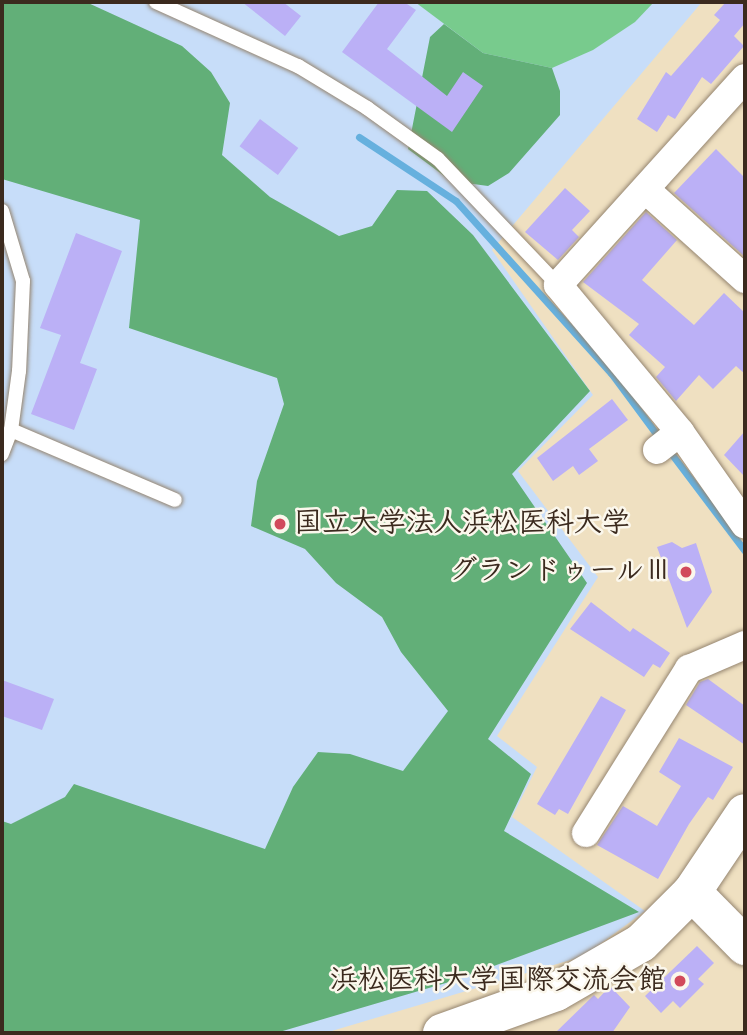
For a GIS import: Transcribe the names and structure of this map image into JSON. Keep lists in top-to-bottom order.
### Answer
{
  "places": ["国立大学法人浜松医科大学", "グランドゥールⅢ", "浜松医科大学国際交流会館"]
}
